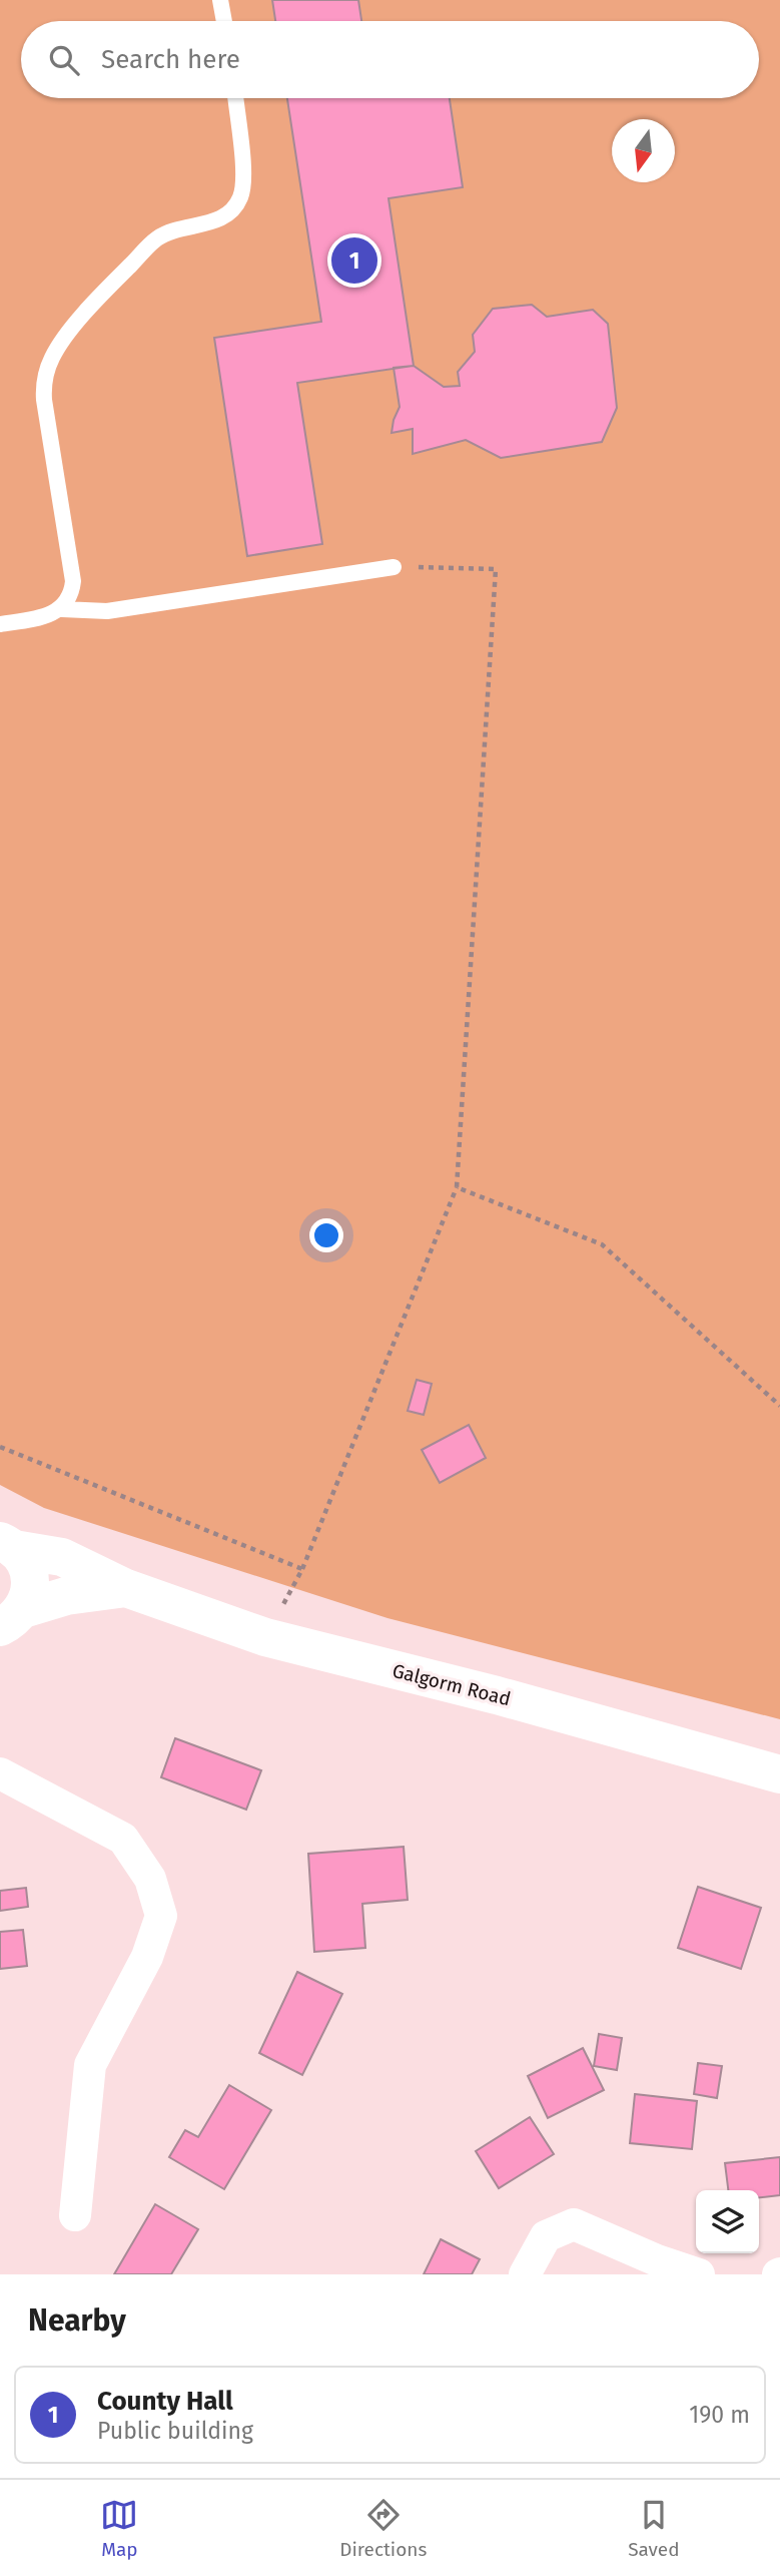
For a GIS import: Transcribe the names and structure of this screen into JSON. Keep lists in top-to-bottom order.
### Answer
{
  "streets": {
    "main road": ["Galgorm Road"]
  },
  "north": "bottom",
  "page": {
    "search": "Search here",
    "pins": "1",
    "heading": "Nearby",
    "list": [
      {
        "mark": "1",
        "name": "County Hall",
        "note": "Public building",
        "value": "190 m"
      }
    ],
    "nav": ["Map", "Directions", "Saved"]
  }
}
